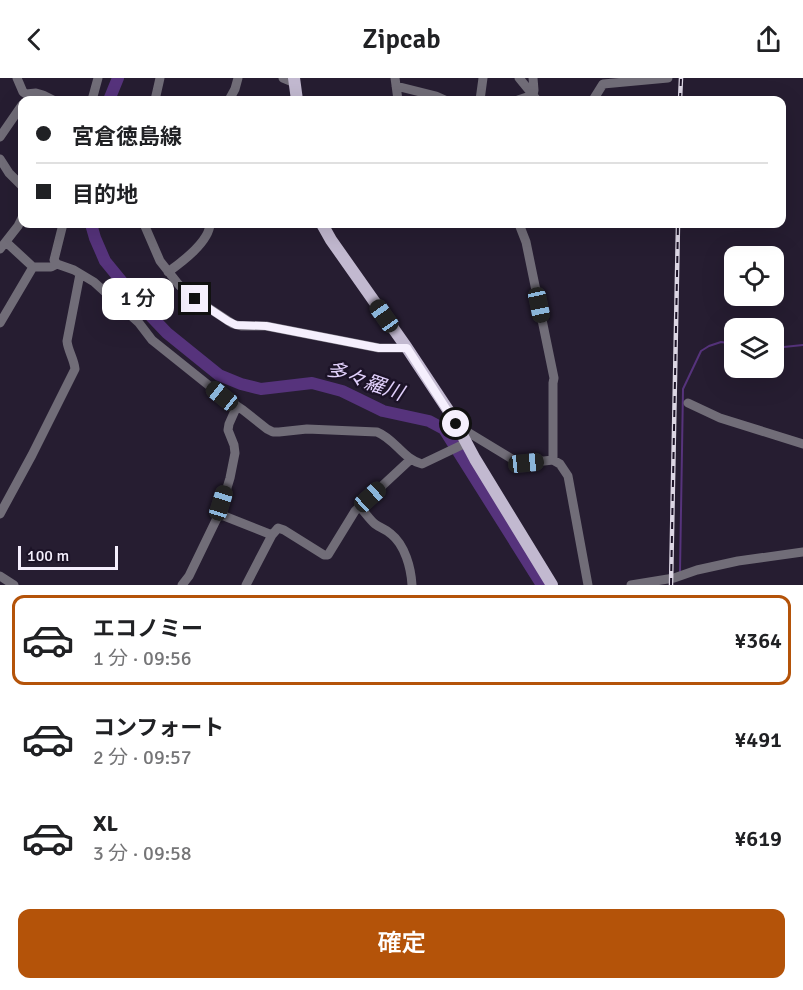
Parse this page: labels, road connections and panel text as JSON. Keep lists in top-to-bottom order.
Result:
{
  "water": ["多々羅川"],
  "scale_bar": "100 m",
  "page": {
    "header": "Zipcab",
    "banner": ["宮倉徳島線", "目的地"],
    "bubble": "1 分",
    "scale": "100 m",
    "list": [
      {
        "name": "エコノミー",
        "note": "1 分 · 09:56",
        "value": "¥364"
      },
      {
        "name": "コンフォート",
        "note": "2 分 · 09:57",
        "value": "¥491"
      },
      {
        "name": "XL",
        "note": "3 分 · 09:58",
        "value": "¥619"
      }
    ],
    "buttons": "確定"
  }
}
